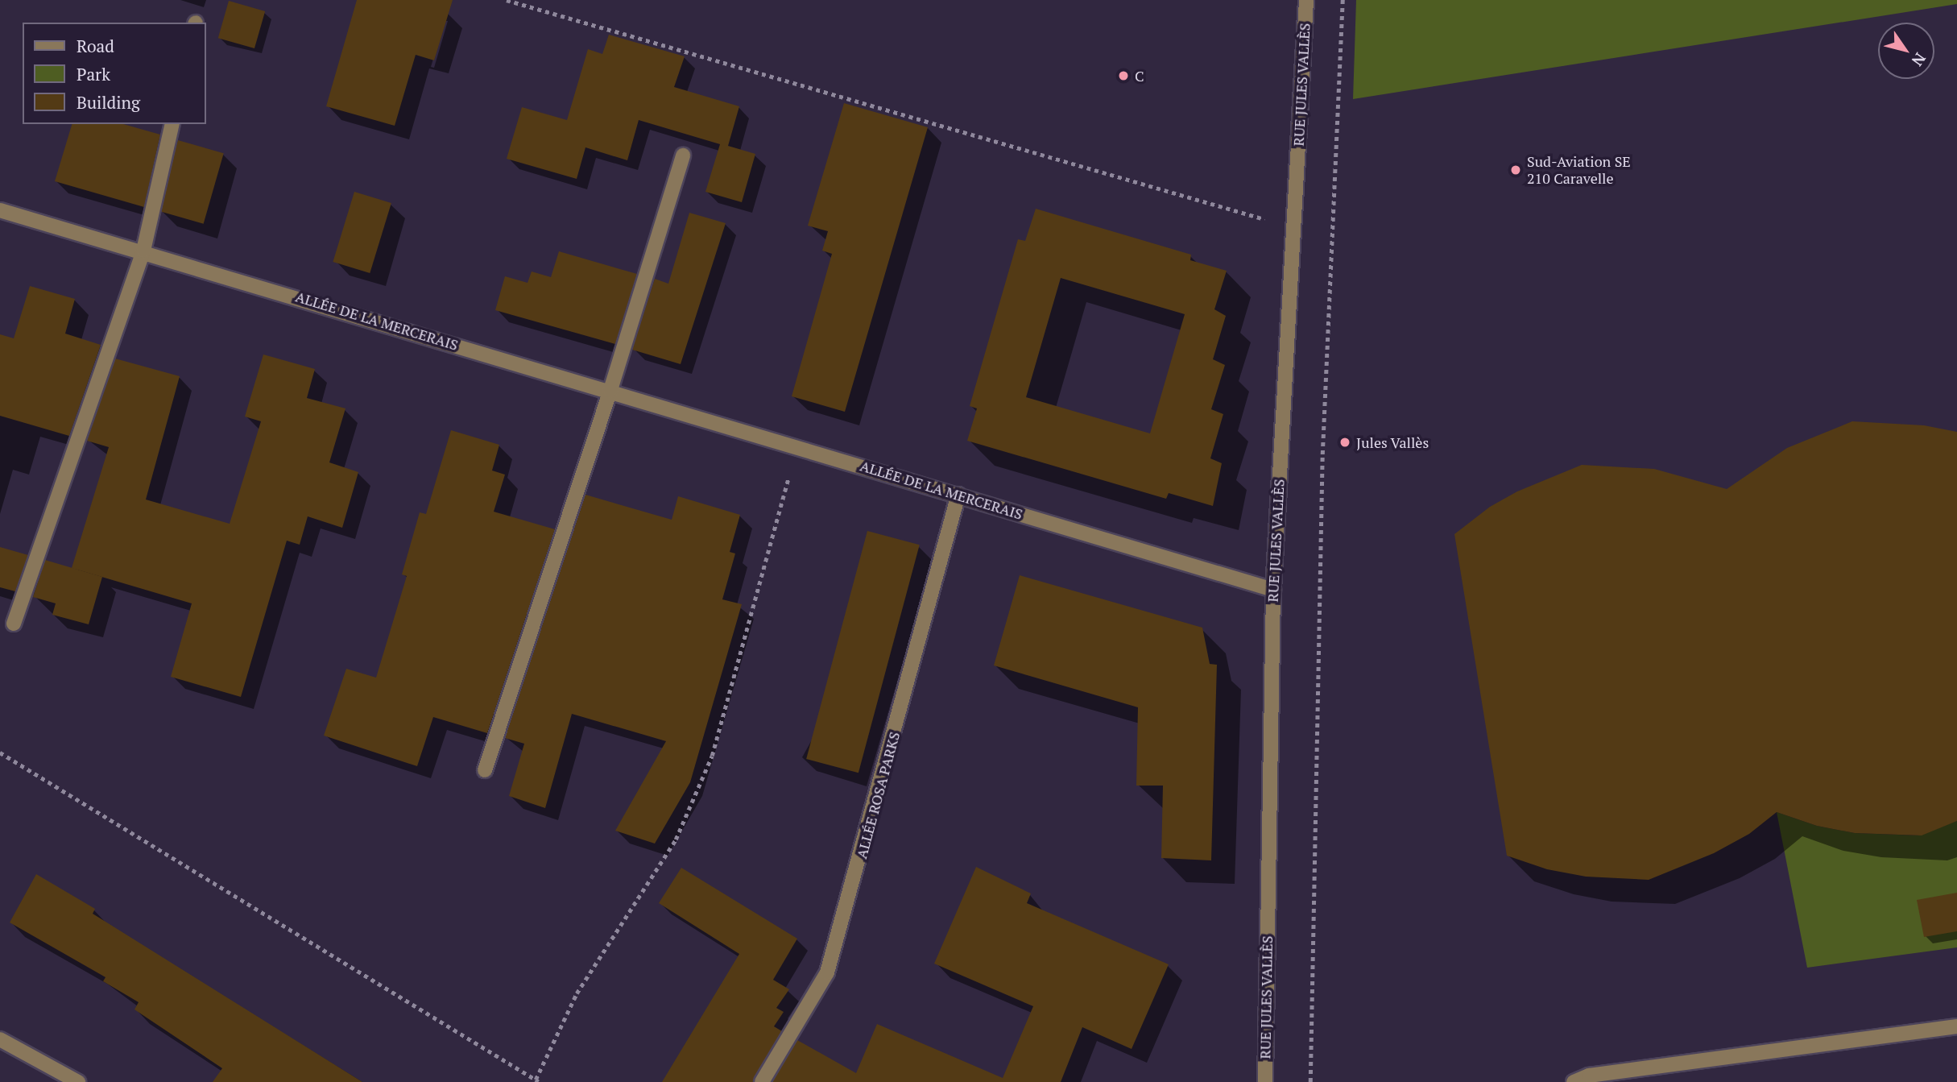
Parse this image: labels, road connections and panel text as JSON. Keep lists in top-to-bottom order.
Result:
{
  "streets": {
    "street": ["RUE JULES VALLÈS", "ALLÉE DE LA MERCERAIS", "ALLÉE ROSA PARKS"]
  },
  "crossings": [
    ["RUE JULES VALLÈS", "ALLÉE DE LA MERCERAIS"],
    ["ALLÉE DE LA MERCERAIS", "ALLÉE ROSA PARKS"]
  ],
  "places": ["C", "Sud-Aviation SE 210 Caravelle", "Jules Vallès"],
  "legend": ["Road", "Park", "Building"],
  "north": "bottom right"
}
